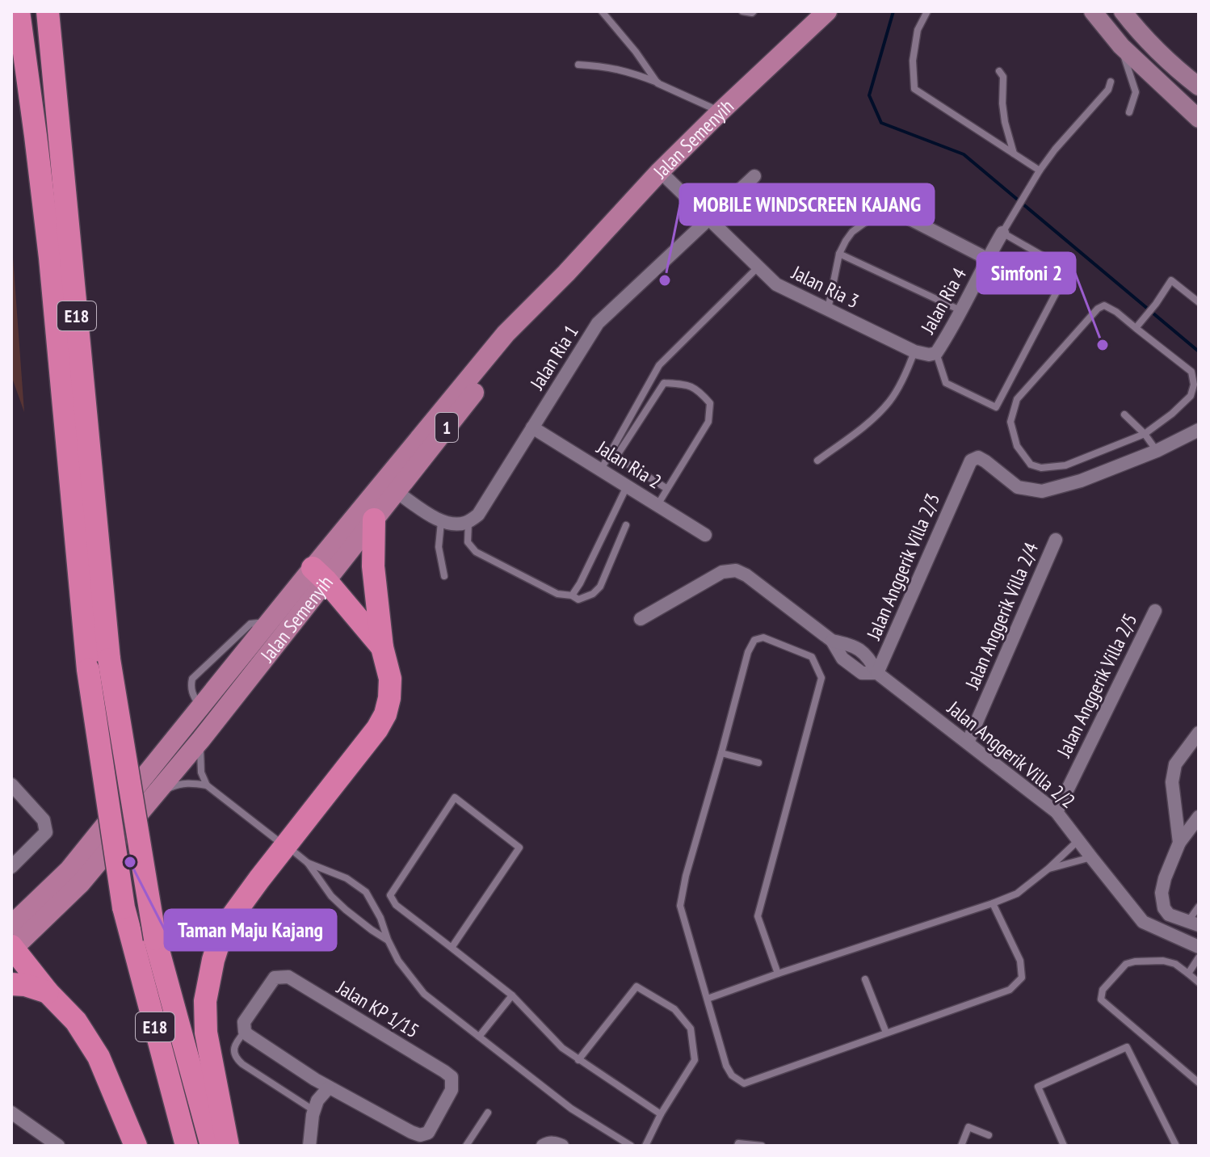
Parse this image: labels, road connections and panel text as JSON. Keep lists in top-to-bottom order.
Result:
{
  "streets": {
    "highway": ["E18"],
    "main road": ["Jalan Semenyih", "1"],
    "street": [
      "Jalan Ria 3",
      "Jalan Ria 4",
      "Jalan Ria 1",
      "Jalan Ria 2",
      "Jalan Anggerik Villa 2/3",
      "Jalan Anggerik Villa 2/4",
      "Jalan Anggerik Villa 2/5",
      "Jalan Anggerik Villa 2/2",
      "Jalan KP 1/15"
    ]
  },
  "crossings": [
    ["Jalan Semenyih", "Jalan Ria 3"],
    ["Jalan Ria 3", "Jalan Ria 4"],
    ["Jalan Ria 3", "Jalan Ria 1"],
    ["Jalan Ria 1", "Jalan Ria 2"],
    ["Jalan Anggerik Villa 2/3", "Jalan Anggerik Villa 2/2"],
    ["Jalan Anggerik Villa 2/4", "Jalan Anggerik Villa 2/2"],
    ["Jalan Anggerik Villa 2/5", "Jalan Anggerik Villa 2/2"]
  ],
  "places": ["MOBILE WINDSCREEN KAJANG", "Simfoni 2", "Taman Maju Kajang"]
}
